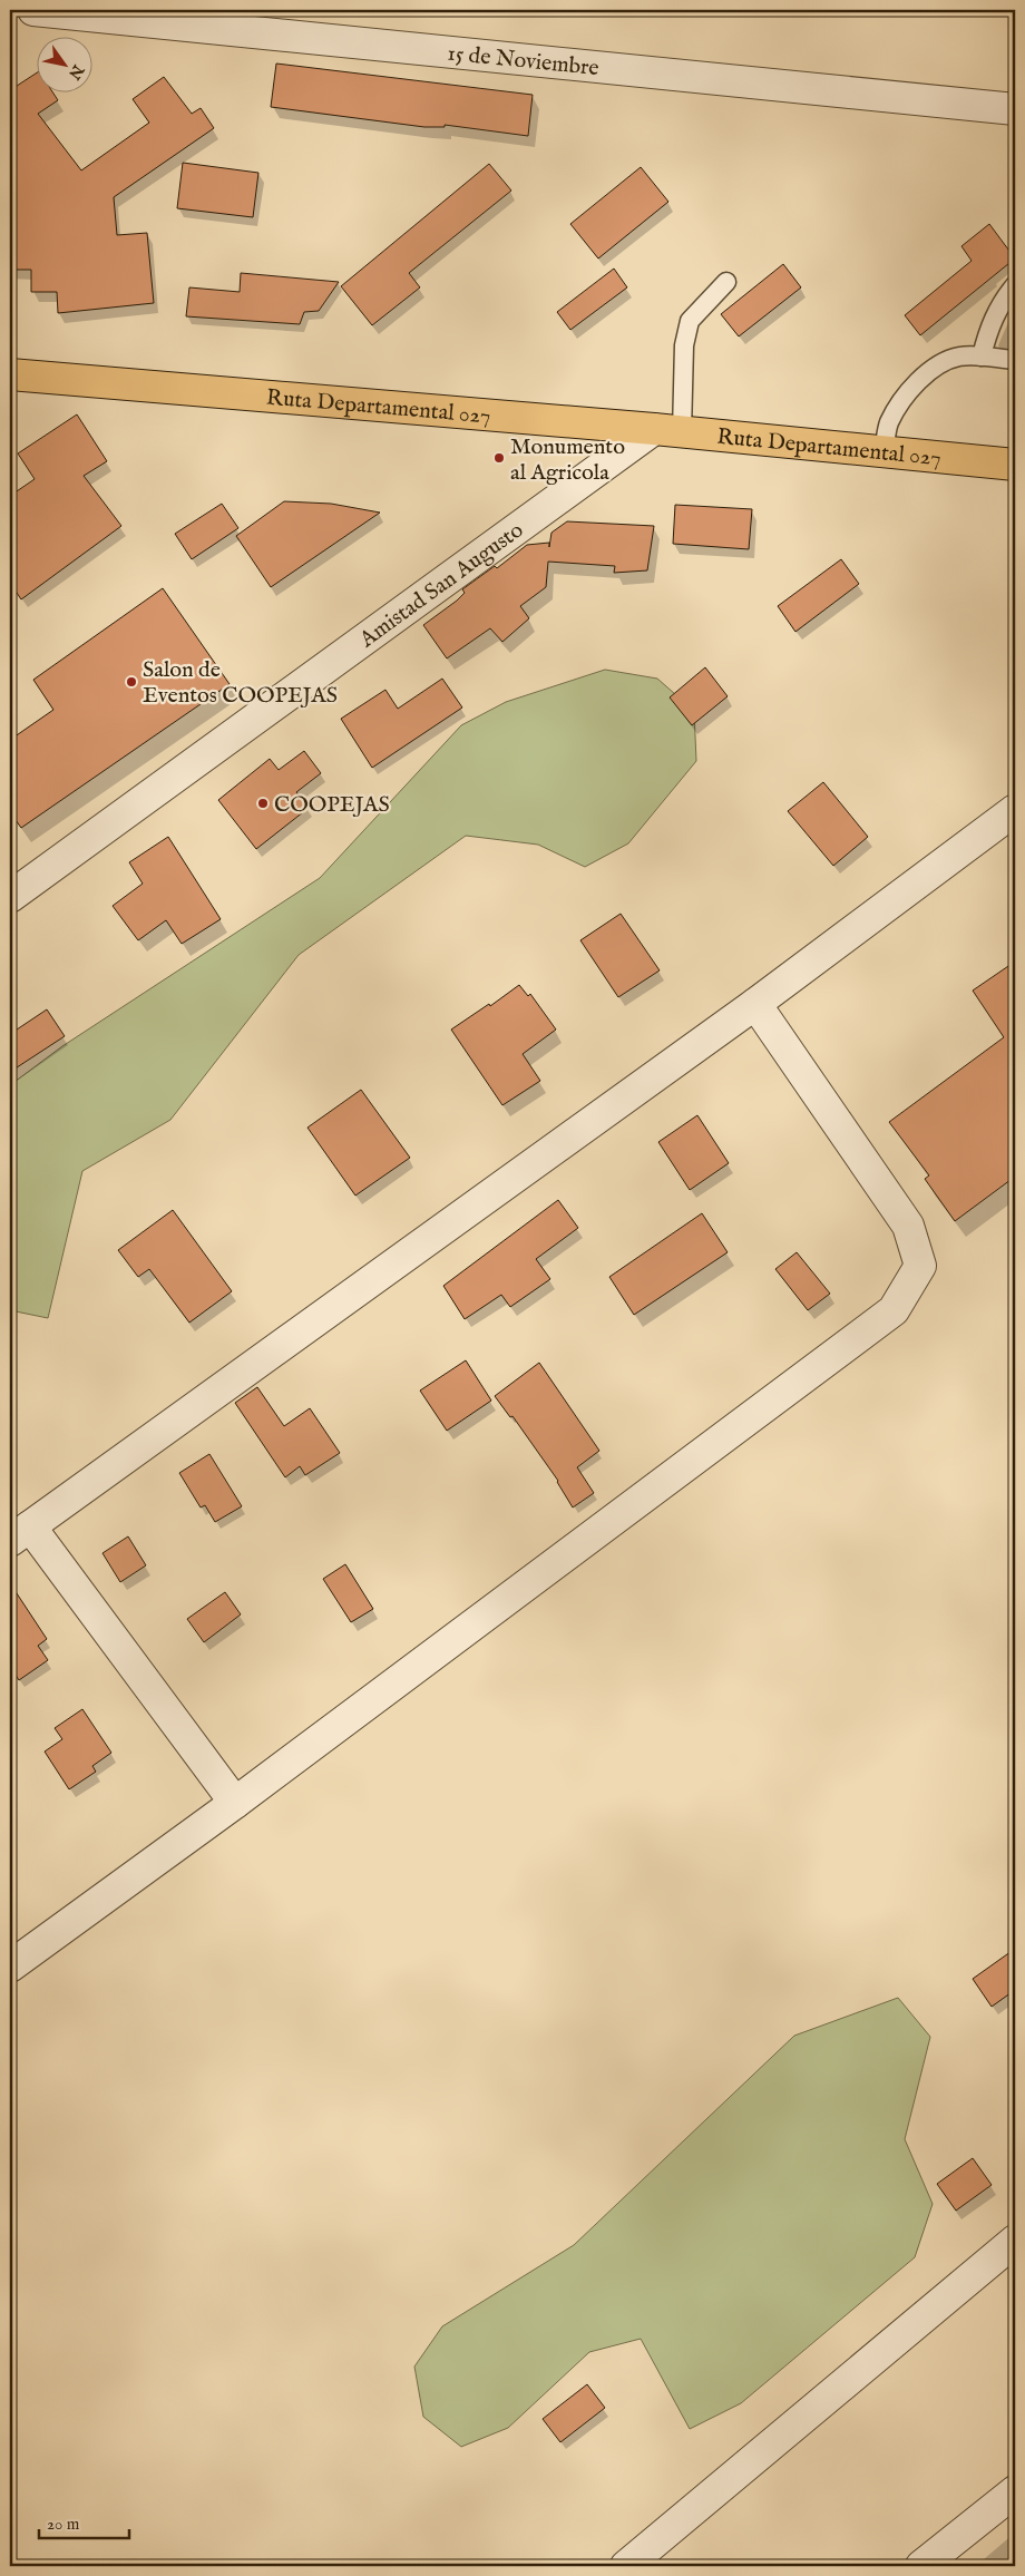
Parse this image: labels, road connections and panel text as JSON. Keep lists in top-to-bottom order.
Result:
{
  "streets": {
    "main road": ["Ruta Departamental 027"],
    "street": ["15 de Noviembre", "Amistad San Augusto"]
  },
  "crossings": [
    ["Ruta Departamental 027", "Amistad San Augusto"]
  ],
  "places": ["Monumento al Agricola", "Salon de Eventos COOPEJAS", "COOPEJAS"],
  "scale_bar": "20 m",
  "north": "bottom right"
}
